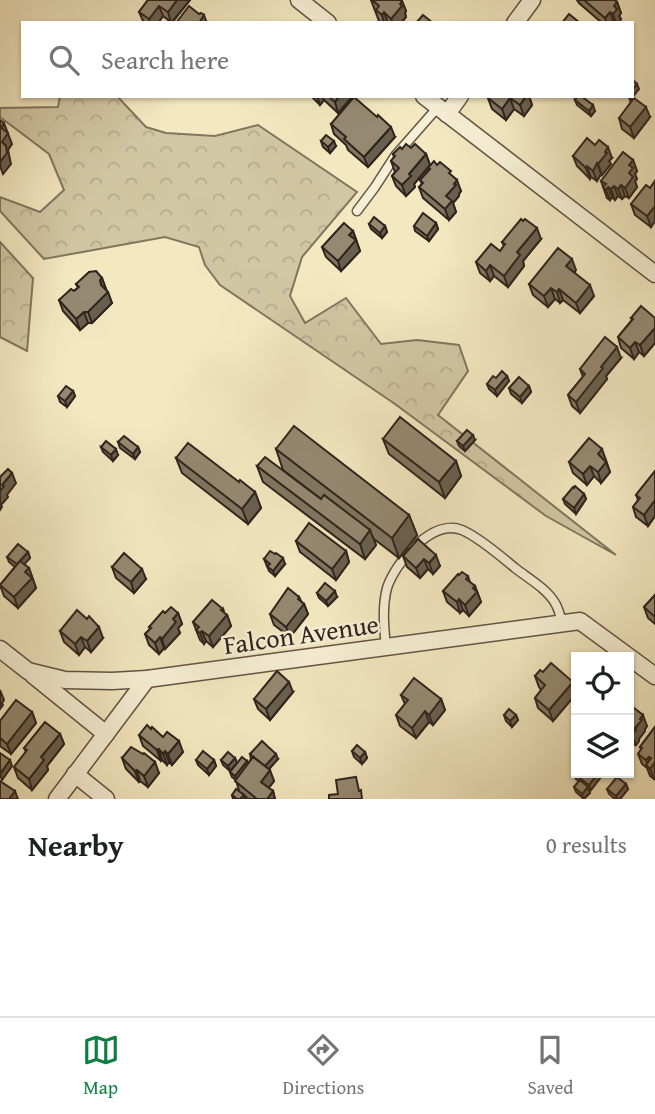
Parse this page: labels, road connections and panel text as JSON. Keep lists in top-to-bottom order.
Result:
{
  "streets": {
    "street": ["Falcon Avenue"]
  },
  "page": {
    "search": "Search here",
    "heading": ["Nearby", "0 results"],
    "nav": ["Map", "Directions", "Saved"]
  }
}
